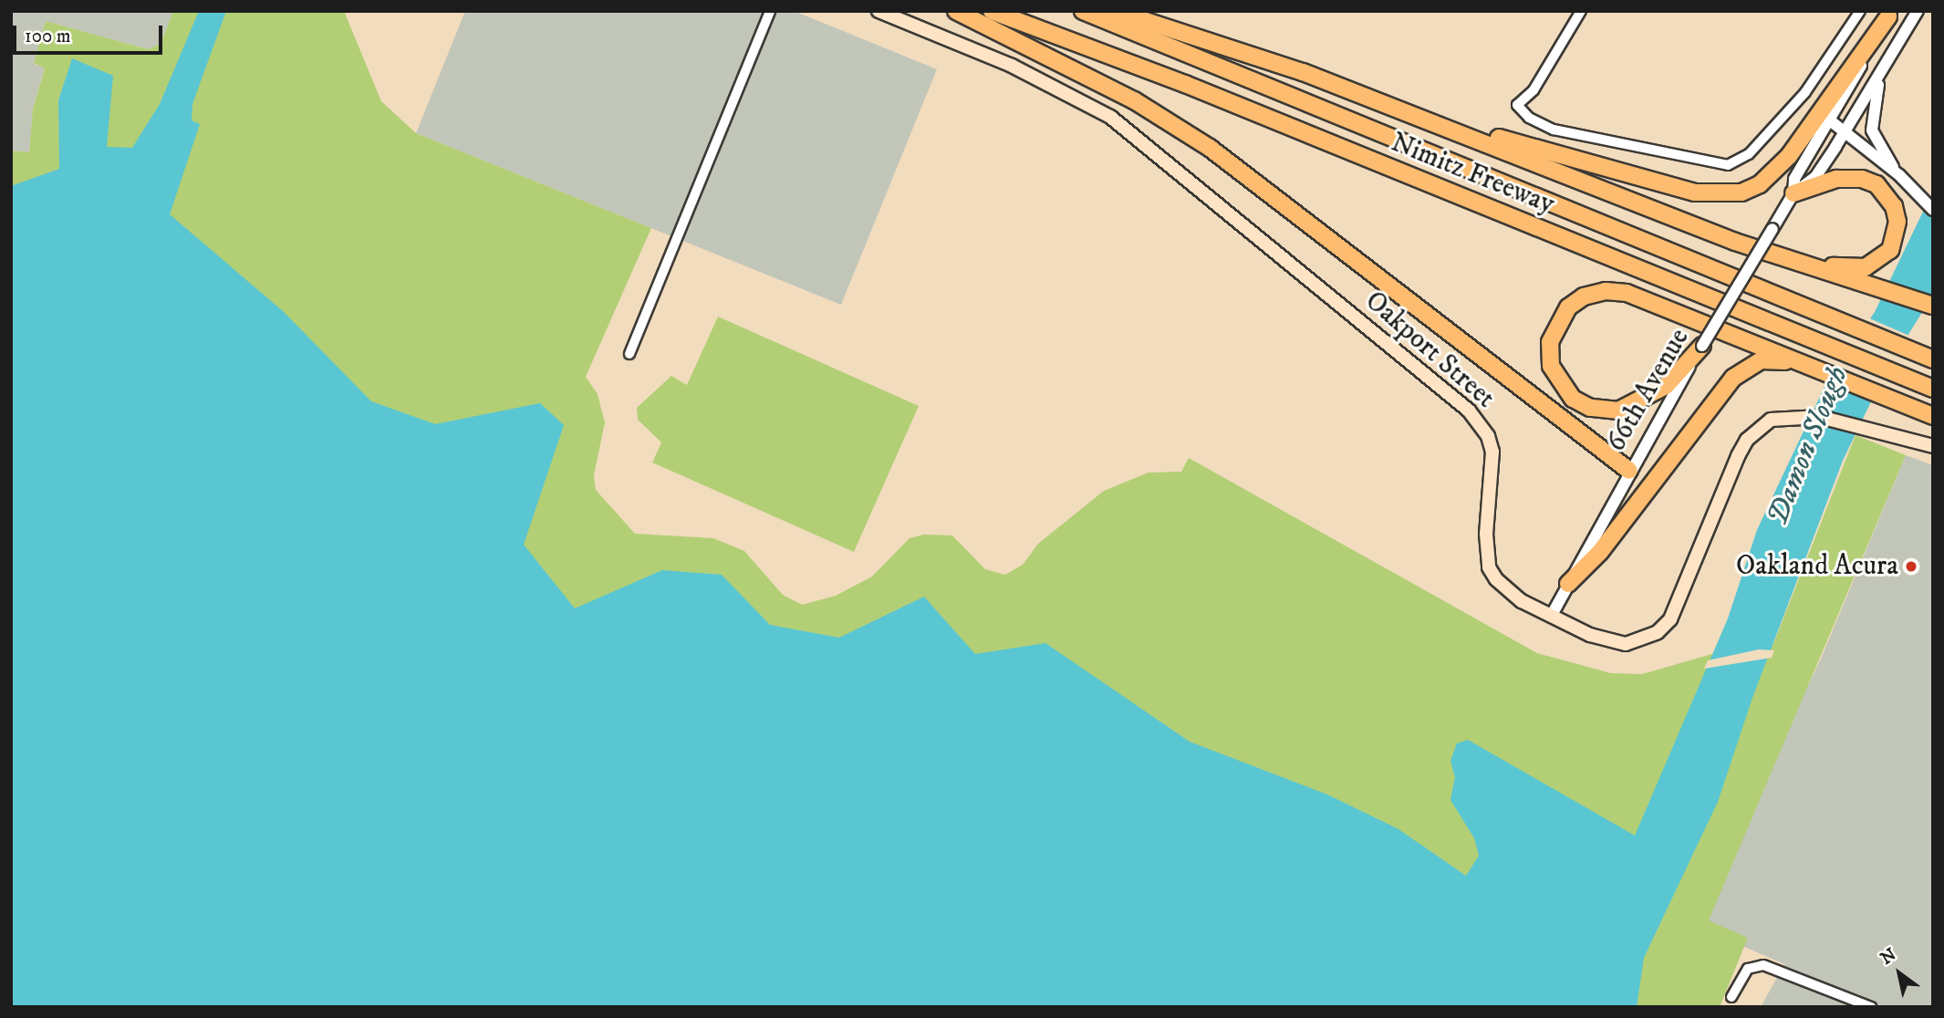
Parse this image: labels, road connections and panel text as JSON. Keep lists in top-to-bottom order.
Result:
{
  "streets": {
    "highway": ["Nimitz Freeway"],
    "main road": ["Oakport Street"],
    "street": ["66th Avenue"]
  },
  "crossings": [
    ["Oakport Street", "66th Avenue"]
  ],
  "water": ["Damon Slough"],
  "places": ["Oakland Acura"],
  "scale_bar": "100 m",
  "north": "top left"
}
